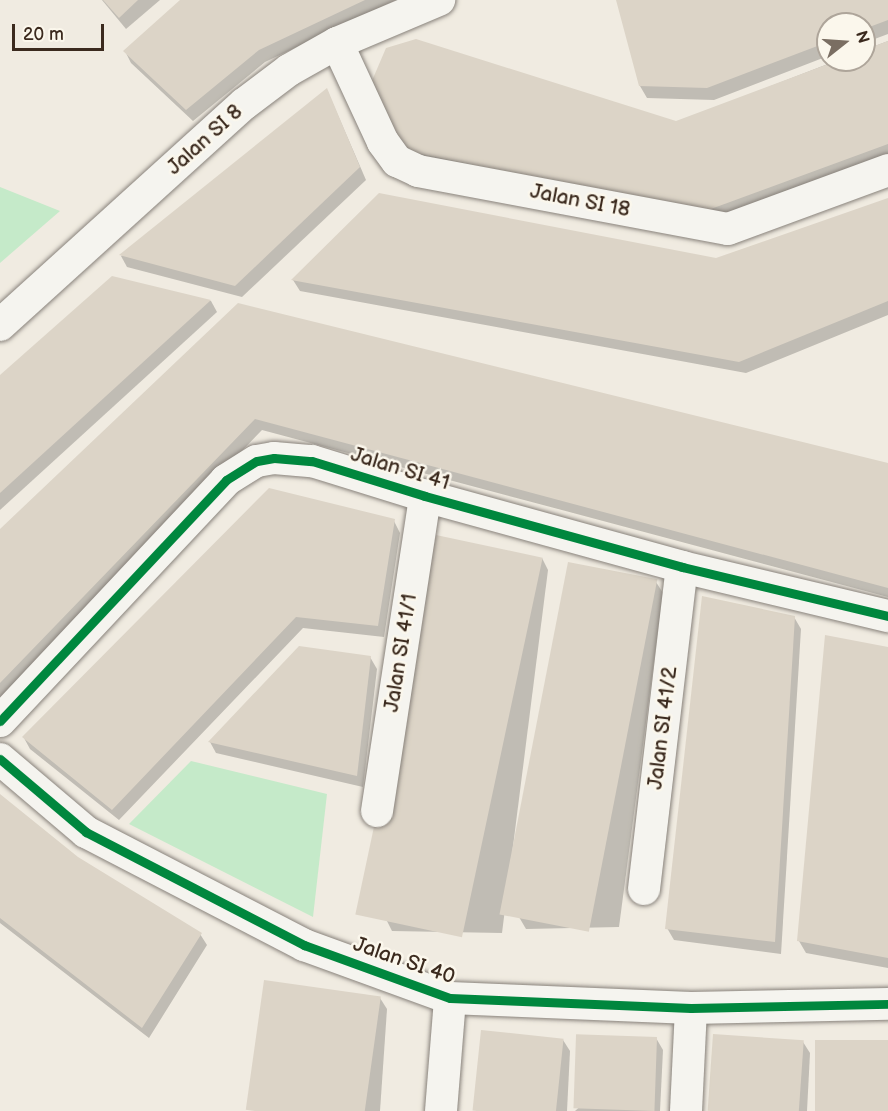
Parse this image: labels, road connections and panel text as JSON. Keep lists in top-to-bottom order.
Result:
{
  "streets": {
    "street": [
      "Jalan SI 8",
      "Jalan SI 18",
      "Jalan SI 41",
      "Jalan SI 41/1",
      "Jalan SI 41/2",
      "Jalan SI 40"
    ]
  },
  "crossings": [
    ["Jalan SI 8", "Jalan SI 18"],
    ["Jalan SI 41", "Jalan SI 41/1"],
    ["Jalan SI 41", "Jalan SI 41/2"]
  ],
  "scale_bar": "20 m",
  "north": "right"
}
